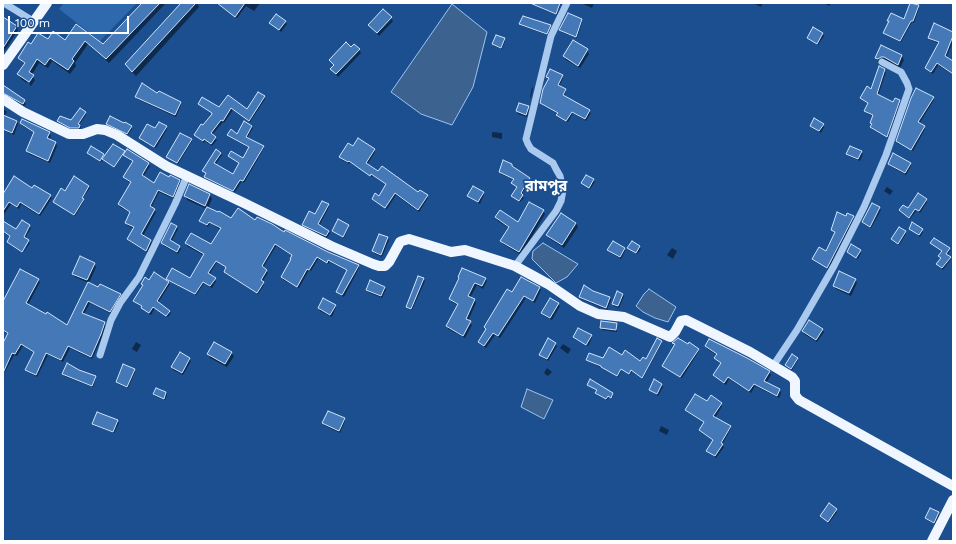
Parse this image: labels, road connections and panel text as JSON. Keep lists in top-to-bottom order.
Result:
{
  "districts": ["রামপুর"],
  "scale_bar": "100 m"
}
